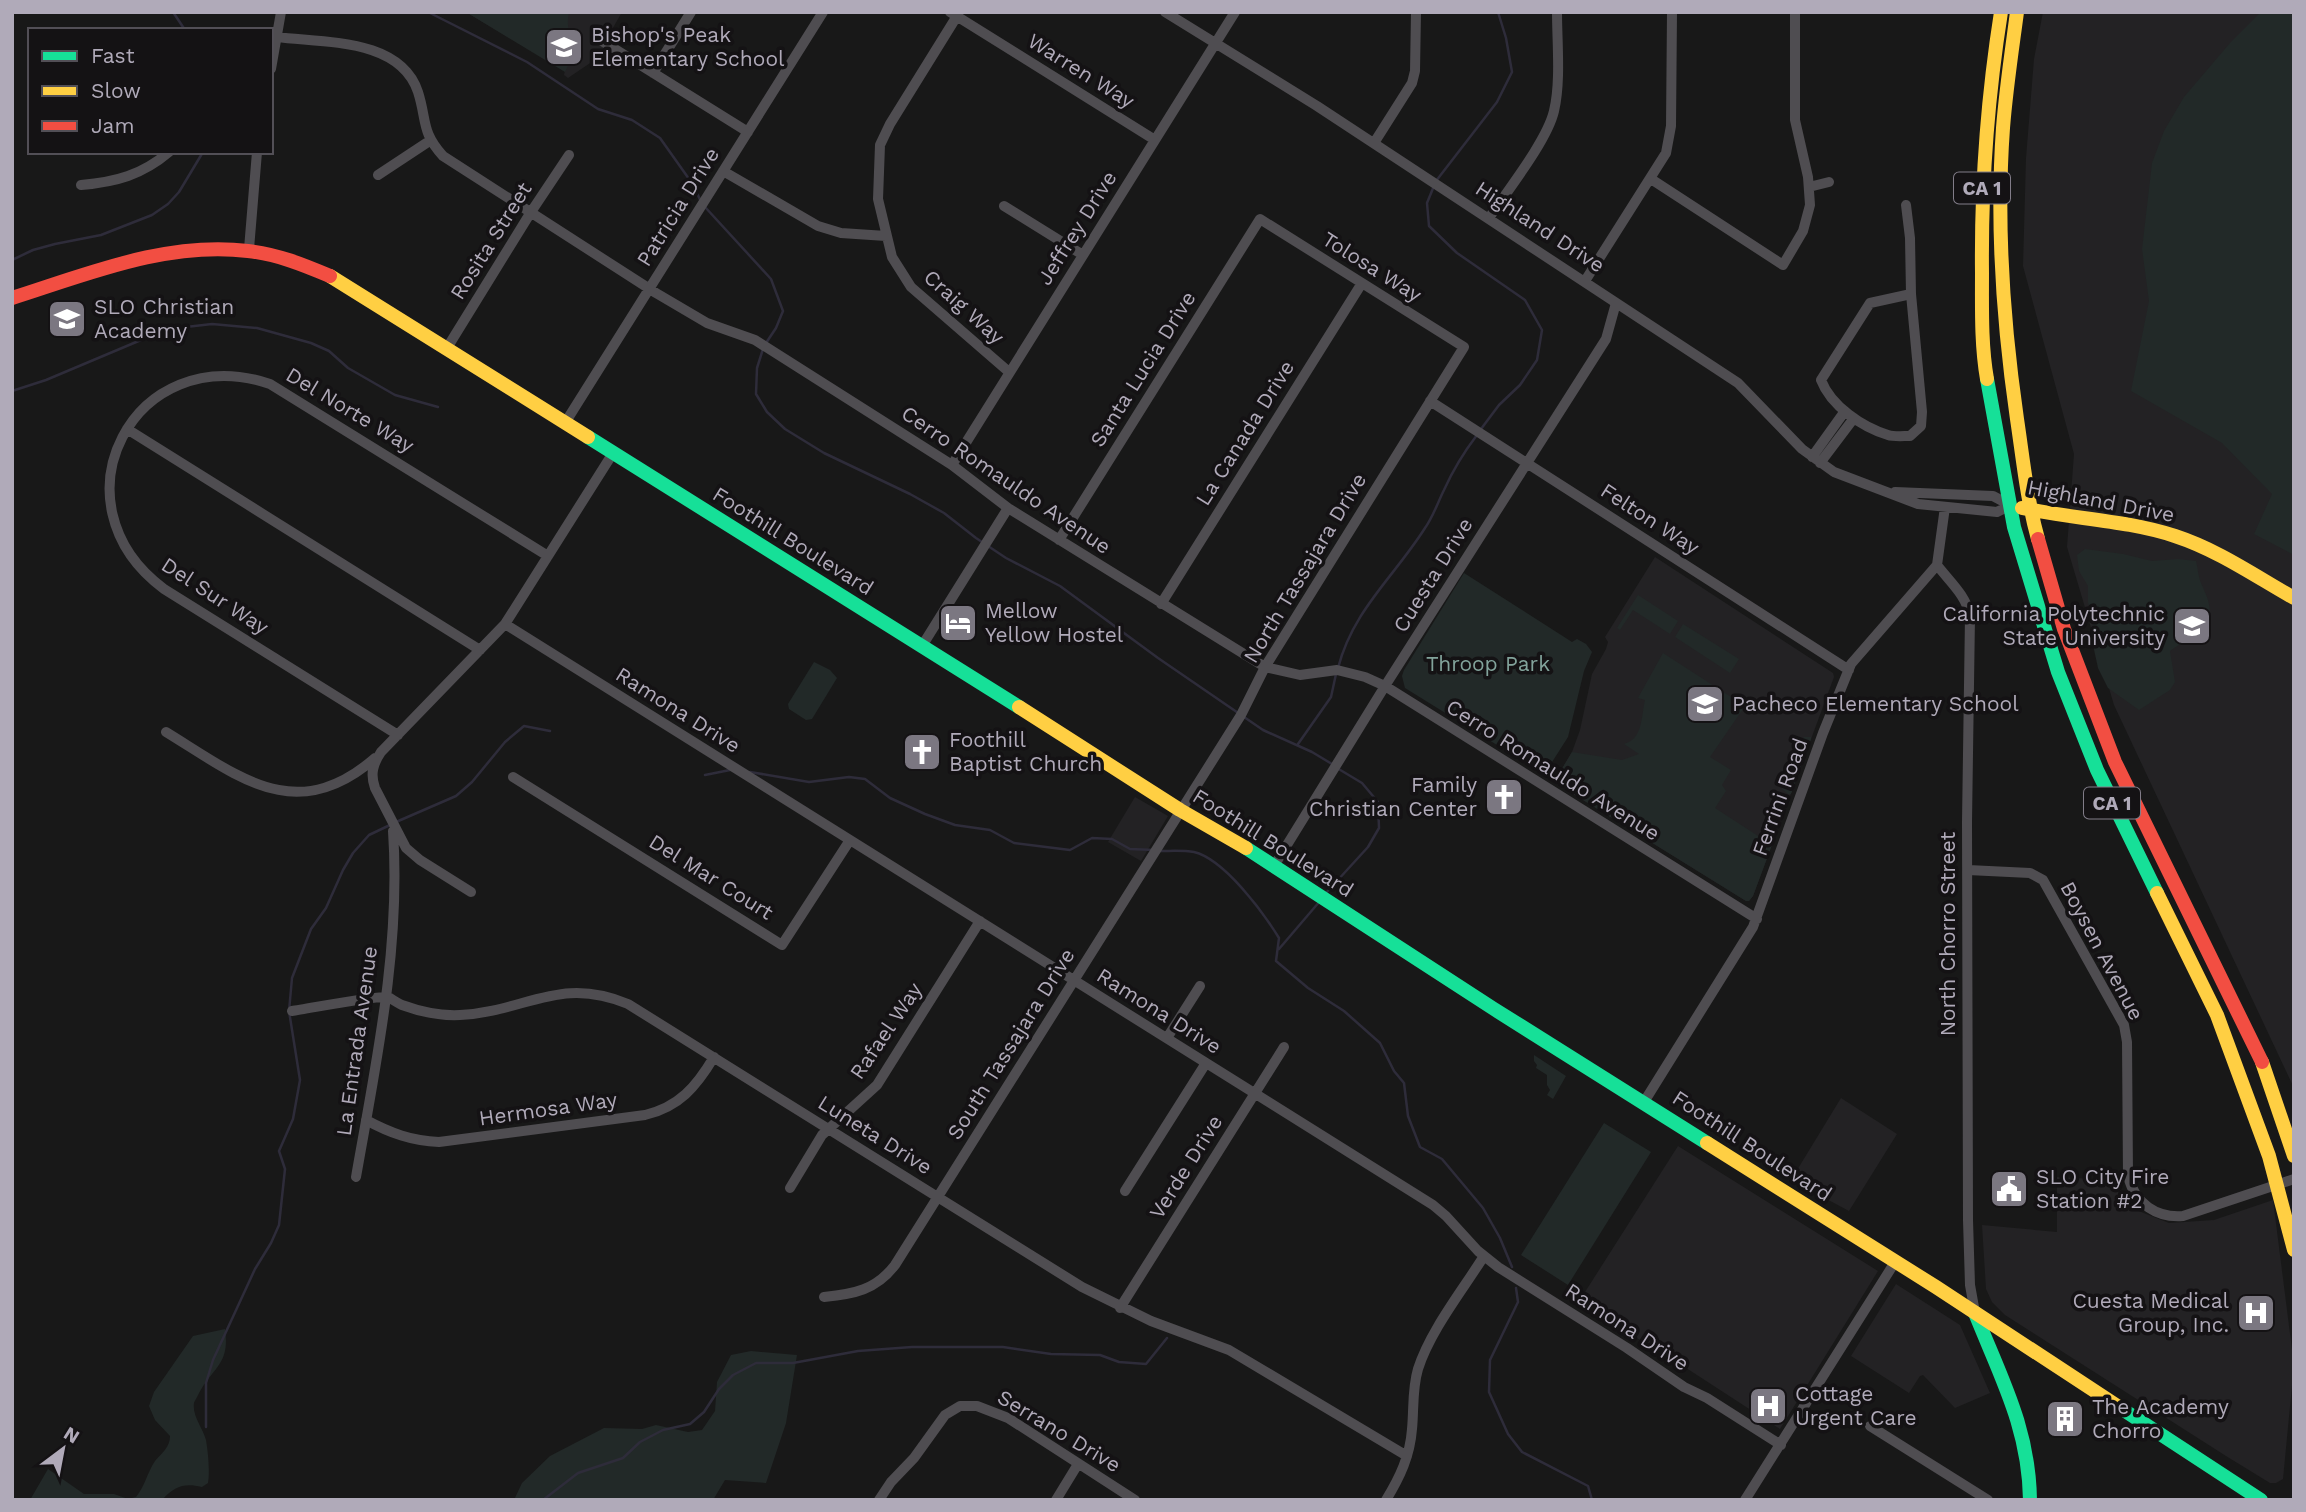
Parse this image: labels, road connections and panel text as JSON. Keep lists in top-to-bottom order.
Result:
{
  "streets": {
    "main road": ["CA 1", "Highland Drive", "Foothill Boulevard"],
    "street": [
      "Warren Way",
      "Patricia Drive",
      "Jeffrey Drive",
      "Rosita Street",
      "Tolosa Way",
      "Craig Way",
      "Santa Lucia Drive",
      "Del Norte Way",
      "La Canada Drive",
      "Cerro Romauldo Avenue",
      "Felton Way",
      "North Tassajara Drive",
      "Cuesta Drive",
      "Del Sur Way",
      "Ramona Drive",
      "Ferrini Road",
      "Del Mar Court",
      "North Chorro Street",
      "Boysen Avenue",
      "Rafael Way",
      "La Entrada Avenue",
      "South Tassajara Drive",
      "Hermosa Way",
      "Luneta Drive",
      "Verde Drive",
      "Serrano Drive"
    ]
  },
  "crossings": [
    ["Warren Way", "Jeffrey Drive"],
    ["Warren Way", "Craig Way"],
    ["CA 1", "Highland Drive"],
    ["CA 1", "Boysen Avenue"],
    ["Patricia Drive", "Cerro Romauldo Avenue"],
    ["Patricia Drive", "Foothill Boulevard"],
    ["Highland Drive", "Jeffrey Drive"],
    ["Highland Drive", "Cuesta Drive"],
    ["Jeffrey Drive", "Craig Way"],
    ["Jeffrey Drive", "Cerro Romauldo Avenue"],
    ["Rosita Street", "Cerro Romauldo Avenue"],
    ["Rosita Street", "Foothill Boulevard"],
    ["Tolosa Way", "Santa Lucia Drive"],
    ["Tolosa Way", "La Canada Drive"],
    ["Tolosa Way", "North Tassajara Drive"],
    ["Santa Lucia Drive", "Cerro Romauldo Avenue"],
    ["Del Norte Way", "Del Sur Way"],
    ["La Canada Drive", "Cerro Romauldo Avenue"],
    ["Cerro Romauldo Avenue", "North Tassajara Drive"],
    ["Cerro Romauldo Avenue", "Cuesta Drive"],
    ["Cerro Romauldo Avenue", "Ferrini Road"],
    ["Felton Way", "North Tassajara Drive"],
    ["Felton Way", "Cuesta Drive"],
    ["Felton Way", "Ferrini Road"],
    ["Foothill Boulevard", "North Tassajara Drive"],
    ["Foothill Boulevard", "Cuesta Drive"],
    ["Foothill Boulevard", "Ferrini Road"],
    ["Foothill Boulevard", "North Chorro Street"],
    ["Foothill Boulevard", "South Tassajara Drive"],
    ["North Tassajara Drive", "South Tassajara Drive"],
    ["Ramona Drive", "Del Mar Court"],
    ["Ramona Drive", "Rafael Way"],
    ["Ramona Drive", "South Tassajara Drive"],
    ["Ramona Drive", "Verde Drive"],
    ["Ferrini Road", "North Chorro Street"],
    ["North Chorro Street", "Boysen Avenue"],
    ["Rafael Way", "Luneta Drive"],
    ["La Entrada Avenue", "Hermosa Way"],
    ["La Entrada Avenue", "Luneta Drive"],
    ["South Tassajara Drive", "Luneta Drive"],
    ["Hermosa Way", "Luneta Drive"],
    ["Luneta Drive", "Verde Drive"]
  ],
  "parks": ["Throop Park"],
  "places": {
    "school or university": [
      "Bishop's Peak Elementary School",
      "SLO Christian Academy",
      "California Polytechnic State University",
      "Pacheco Elementary School"
    ],
    "hotel": ["Mellow Yellow Hostel"],
    "church": ["Foothill Baptist Church", "Family Christian Center"],
    "public building": ["SLO City Fire Station #2"],
    "hospital": ["Cuesta Medical Group, Inc.", "Cottage Urgent Care"],
    "building": ["The Academy Chorro"]
  },
  "legend": ["Fast", "Slow", "Jam"],
  "north": "top right"
}
